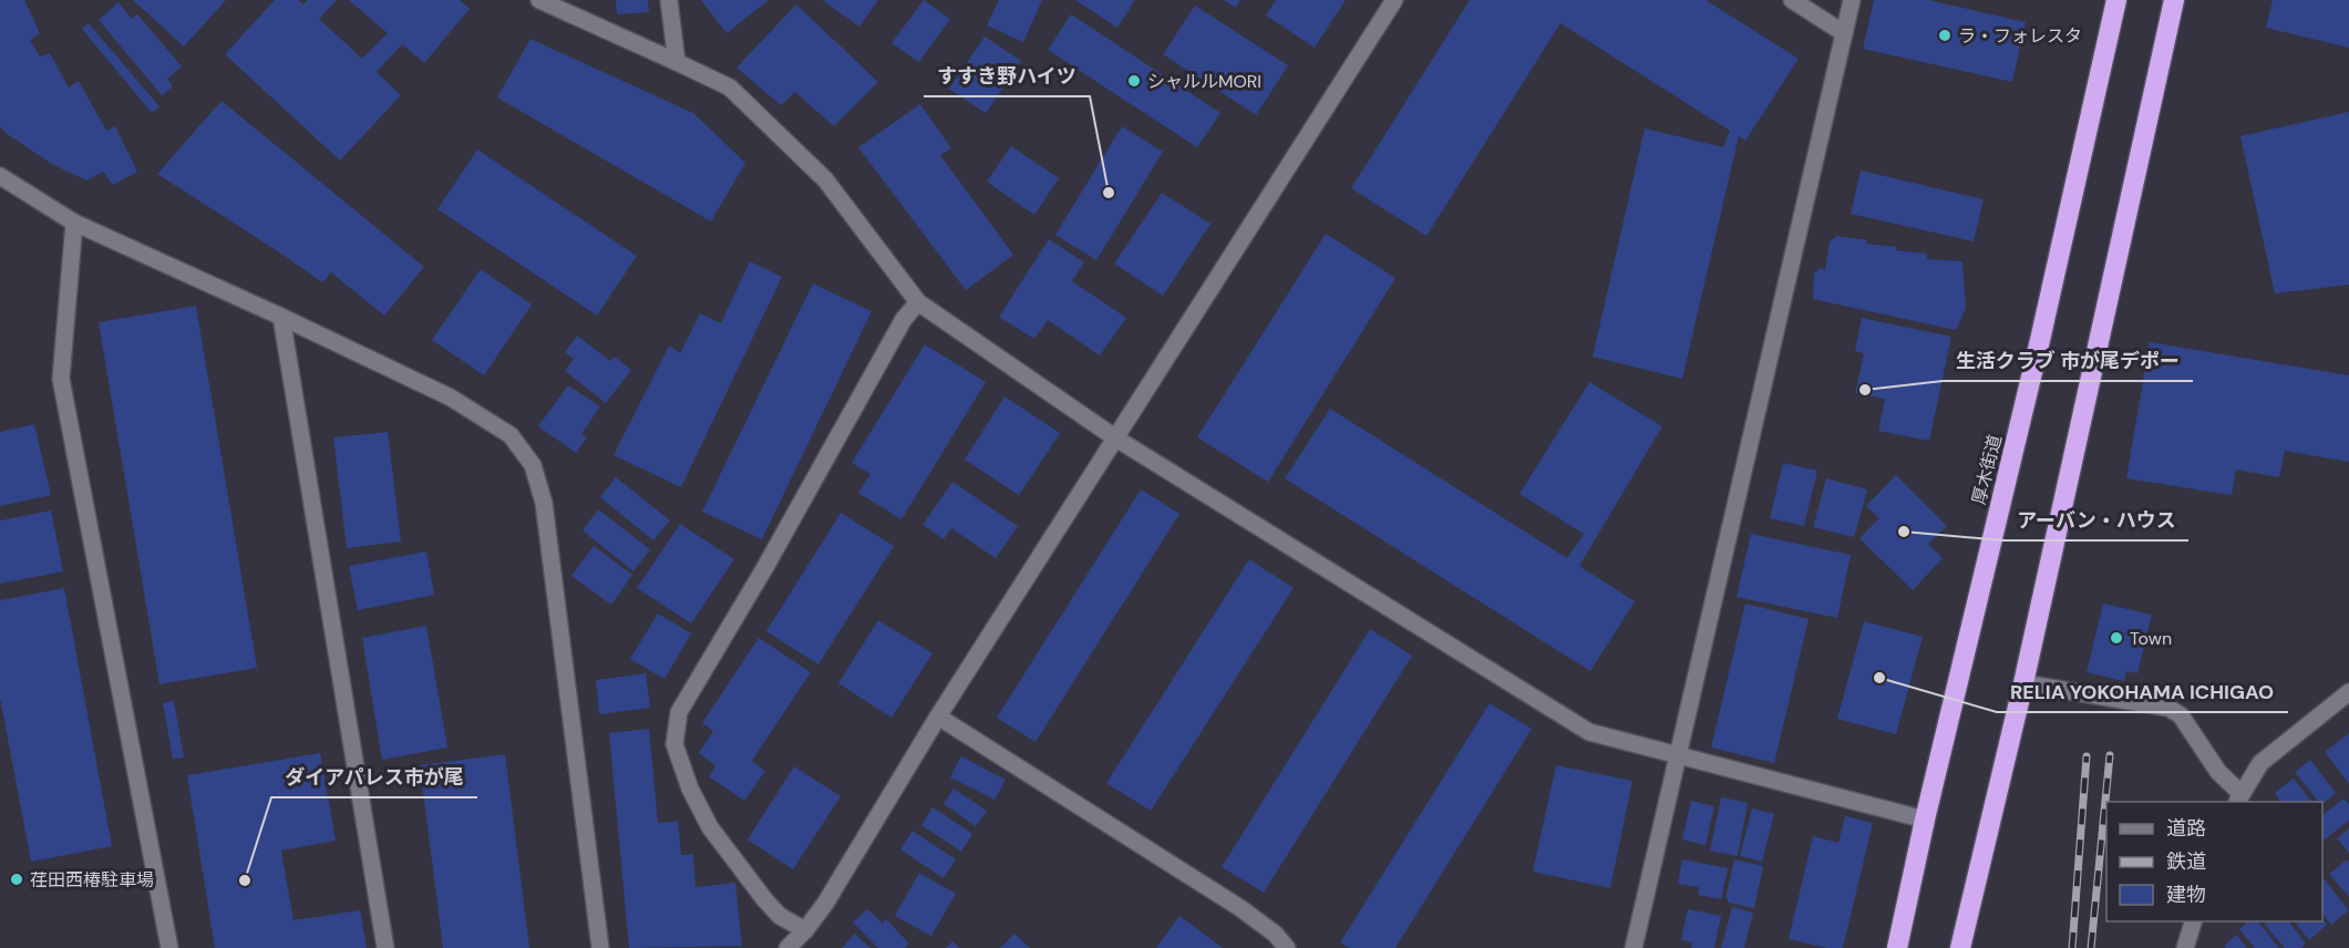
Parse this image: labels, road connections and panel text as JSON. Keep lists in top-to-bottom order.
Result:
{
  "streets": {
    "highway": ["厚木街道"]
  },
  "places": [
    "ラ・フォレスタ",
    "シャルルMORI",
    "すすき野ハイツ",
    "生活クラブ 市が尾デポー",
    "アーバン・ハウス",
    "Town",
    "RELIA YOKOHAMA ICHIGAO",
    "荏田西椿駐車場",
    "ダイアパレス市が尾"
  ],
  "legend": ["道路", "鉄道", "建物"]
}
